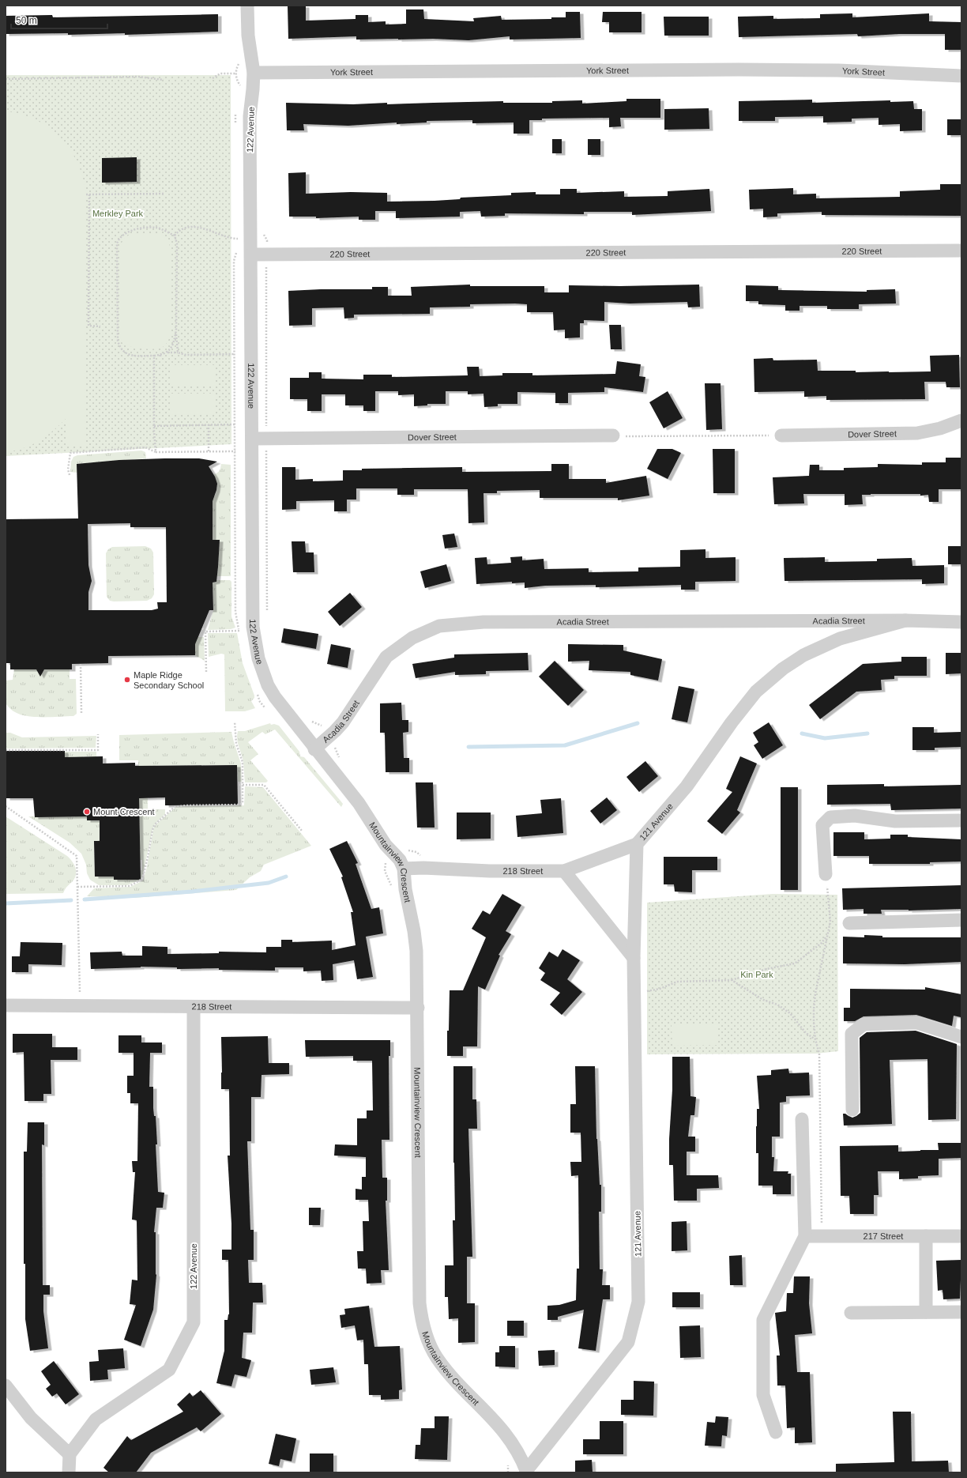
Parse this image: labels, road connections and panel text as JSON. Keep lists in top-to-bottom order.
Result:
{
  "streets": {
    "street": [
      "York Street",
      "122 Avenue",
      "220 Street",
      "Dover Street",
      "Acadia Street",
      "121 Avenue",
      "Mountainview Crescent",
      "218 Street",
      "217 Street"
    ]
  },
  "crossings": [
    ["York Street", "122 Avenue"],
    ["122 Avenue", "220 Street"],
    ["122 Avenue", "Dover Street"],
    ["122 Avenue", "Acadia Street"],
    ["122 Avenue", "Mountainview Crescent"],
    ["122 Avenue", "218 Street"],
    ["Acadia Street", "121 Avenue"],
    ["Acadia Street", "Mountainview Crescent"],
    ["121 Avenue", "Mountainview Crescent"],
    ["121 Avenue", "218 Street"],
    ["Mountainview Crescent", "218 Street"]
  ],
  "parks": ["Merkley Park", "Kin Park"],
  "places": ["Maple Ridge Secondary School", "Mount Crescent"],
  "scale_bar": "50 m"
}
